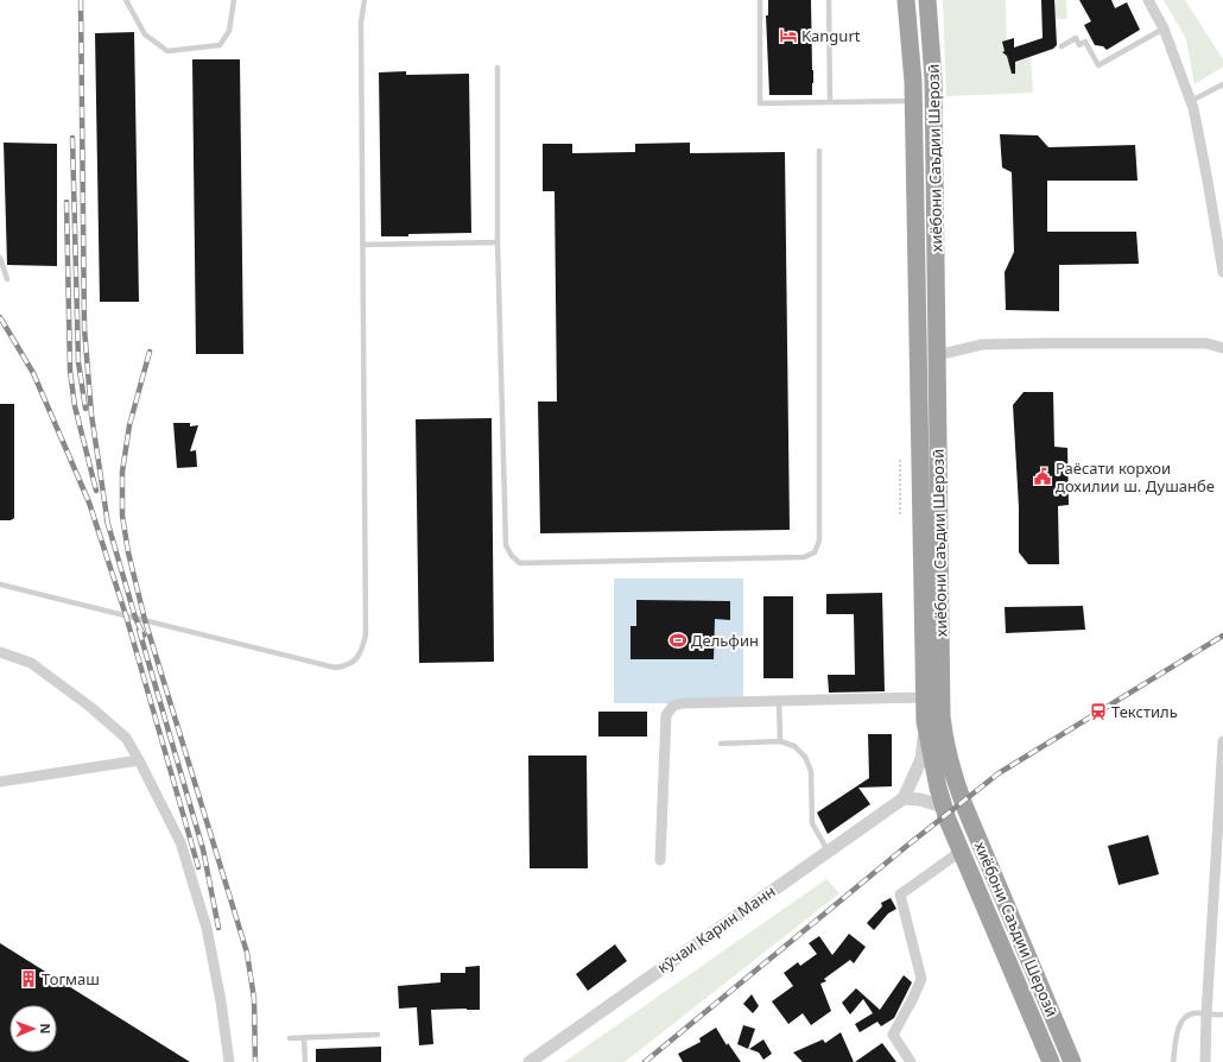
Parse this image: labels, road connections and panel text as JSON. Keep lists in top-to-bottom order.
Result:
{
  "streets": {
    "highway": ["хиёбони Саъдии Шерозӣ"],
    "street": ["кӯчаи Карин Манн"]
  },
  "places": {
    "hotel": ["Kangurt"],
    "public building": ["Раёсати корхои дохилии ш. Душанбе"],
    "sports": ["Дельфин"],
    "station": ["Текстиль"],
    "building": ["Тогмаш"]
  },
  "north": "right"
}
